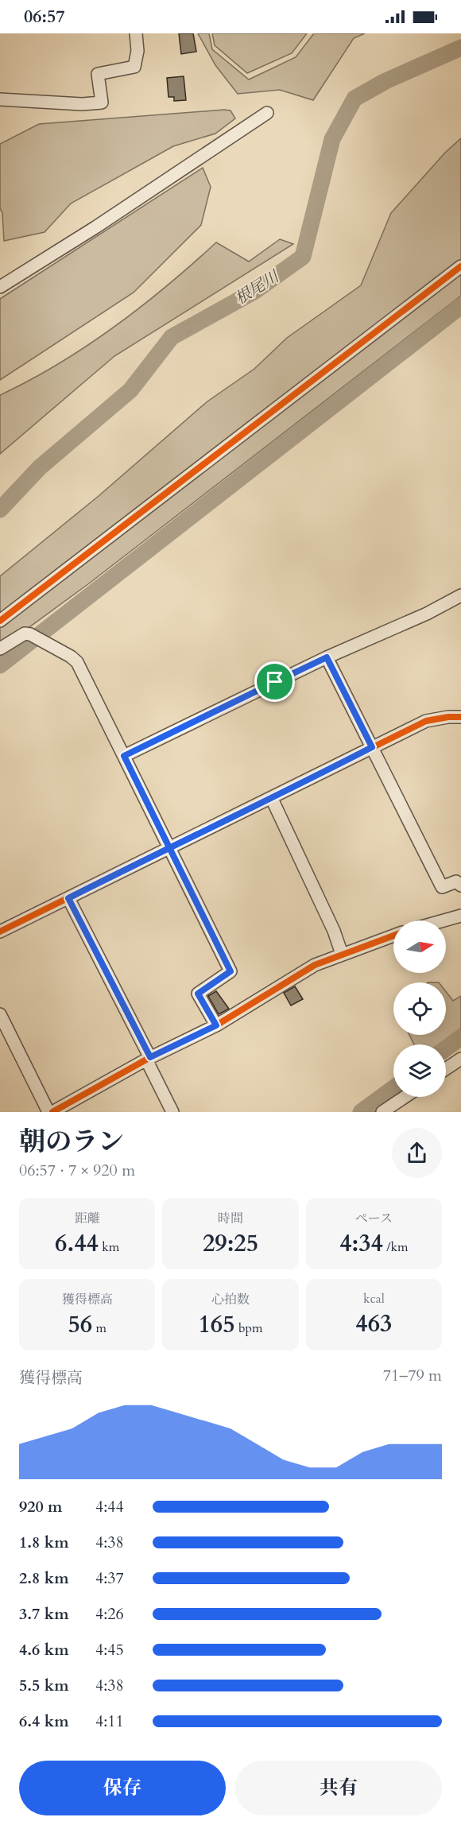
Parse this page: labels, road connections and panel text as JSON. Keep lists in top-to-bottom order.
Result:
{
  "water": ["根尾川"],
  "north": "right",
  "page": {
    "status": "06:57",
    "heading": ["朝のラン", "06:57 · 7 × 920 m"],
    "stats": [
      ["距離", "6.44 km"],
      ["時間", "29:25"],
      ["ペース", "4:34 /km"],
      ["獲得標高", "56 m"],
      ["心拍数", "165 bpm"],
      ["kcal", "463"]
    ],
    "chart": ["獲得標高", "71–79 m"],
    "list": [
      {
        "name": "920 m",
        "note": "4:44"
      },
      {
        "name": "1.8 km",
        "note": "4:38"
      },
      {
        "name": "2.8 km",
        "note": "4:37"
      },
      {
        "name": "3.7 km",
        "note": "4:26"
      },
      {
        "name": "4.6 km",
        "note": "4:45"
      },
      {
        "name": "5.5 km",
        "note": "4:38"
      },
      {
        "name": "6.4 km",
        "note": "4:11"
      }
    ],
    "buttons": ["保存", "共有"]
  }
}
